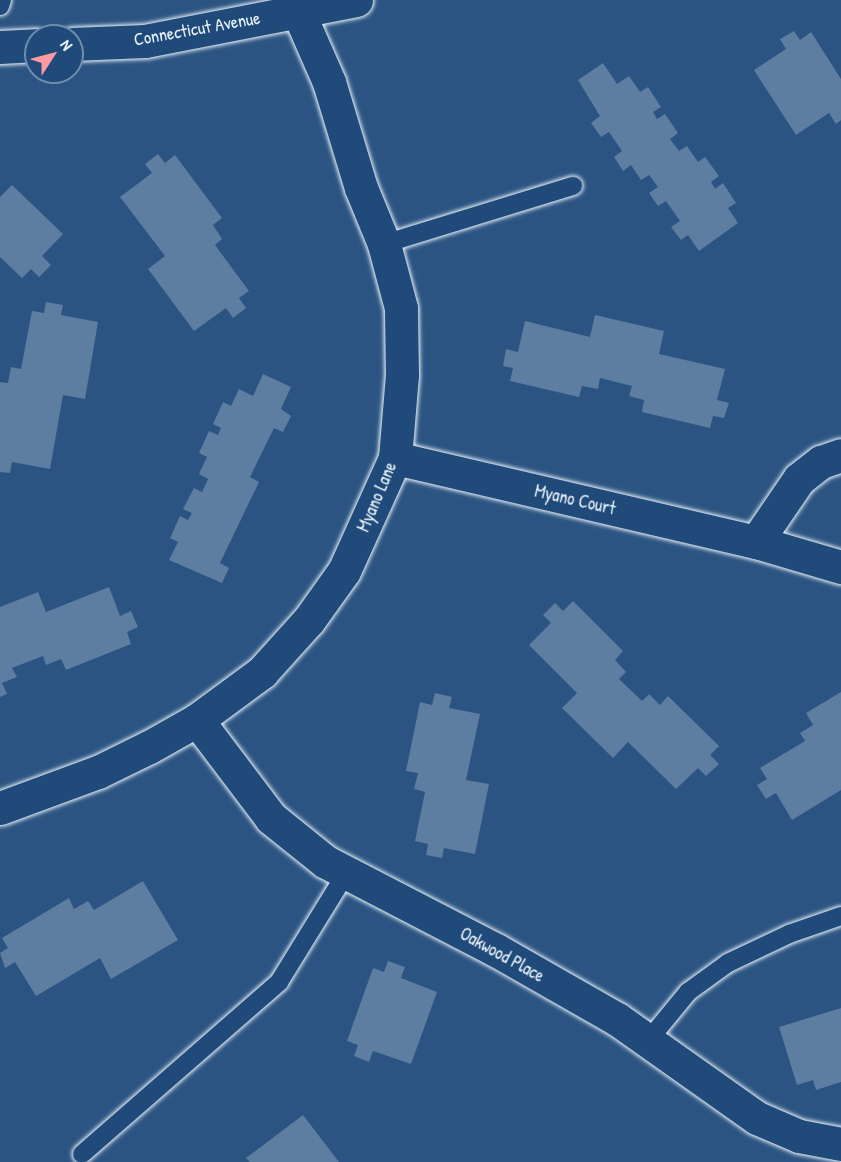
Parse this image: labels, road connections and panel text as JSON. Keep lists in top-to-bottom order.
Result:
{
  "streets": {
    "street": [
      "Connecticut Avenue",
      "Myano Lane",
      "Myano Court",
      "Oakwood Place"
    ]
  },
  "crossings": [
    ["Connecticut Avenue", "Myano Lane"],
    ["Myano Lane", "Myano Court"],
    ["Myano Lane", "Oakwood Place"]
  ],
  "north": "top right"
}
